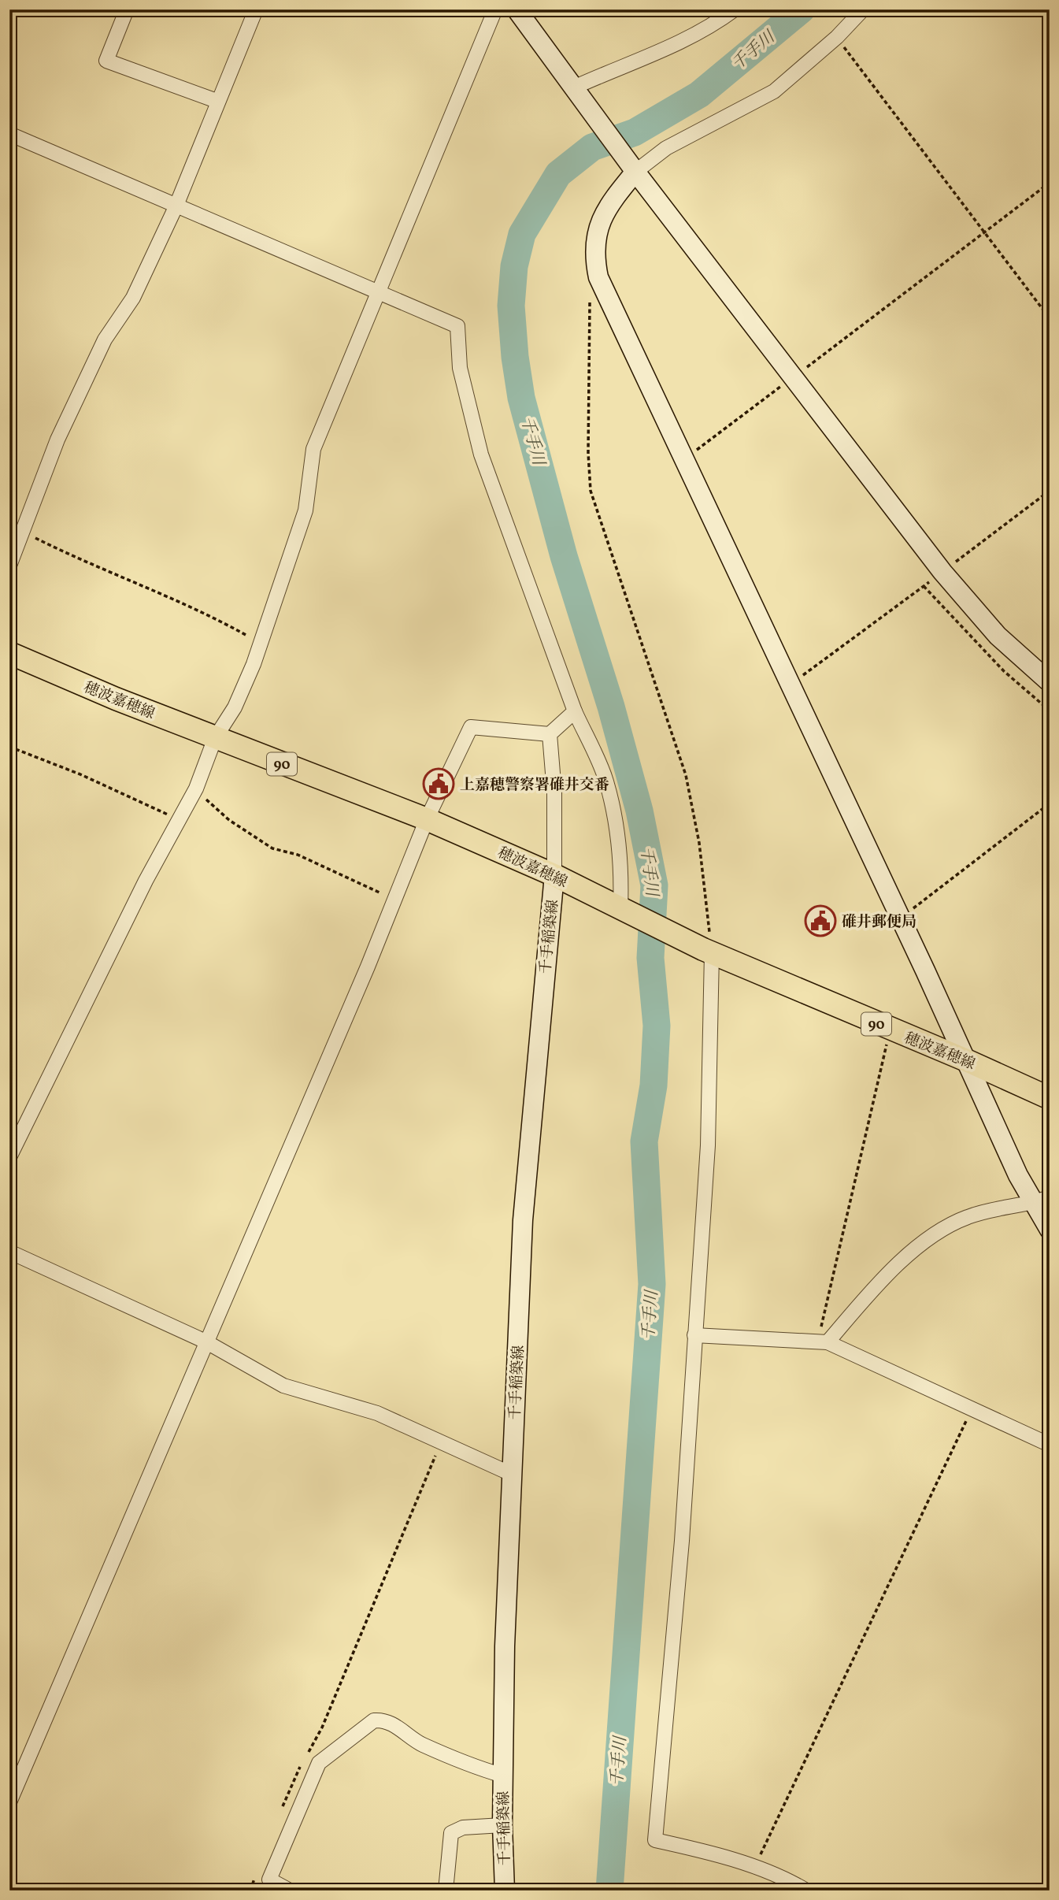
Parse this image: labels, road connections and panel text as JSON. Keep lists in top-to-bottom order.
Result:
{
  "streets": {
    "main road": ["穂波嘉穂線", "90"],
    "street": ["千手稲築線"]
  },
  "crossings": [
    ["穂波嘉穂線", "千手稲築線"]
  ],
  "water": ["千手川"],
  "places": {
    "public building": ["上嘉穂警察署碓井交番", "碓井郵便局"]
  }
}
